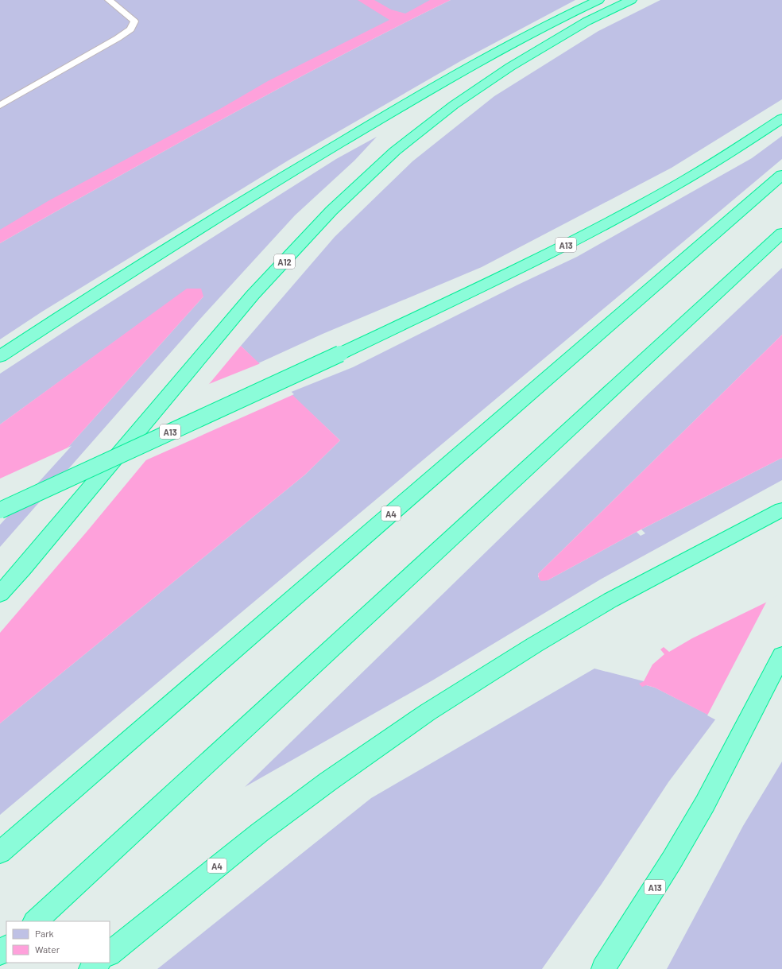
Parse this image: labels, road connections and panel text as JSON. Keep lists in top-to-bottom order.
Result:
{
  "streets": {
    "highway": ["A13", "A12", "A4"]
  },
  "legend": ["Park", "Water"]
}
